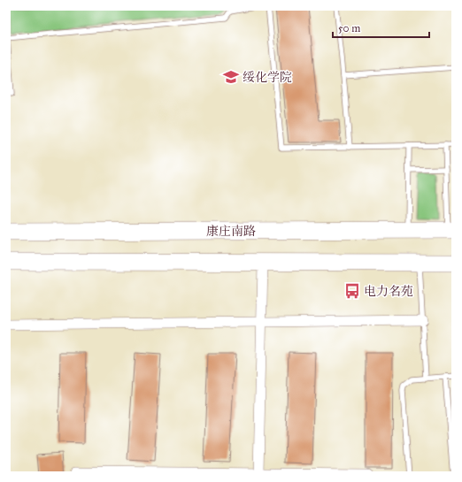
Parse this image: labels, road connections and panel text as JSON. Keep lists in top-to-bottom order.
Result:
{
  "streets": {
    "highway": ["康庄南路"]
  },
  "places": {
    "school or university": ["绥化学院"],
    "bus stop": ["电力名苑"]
  },
  "scale_bar": "50 m"
}
